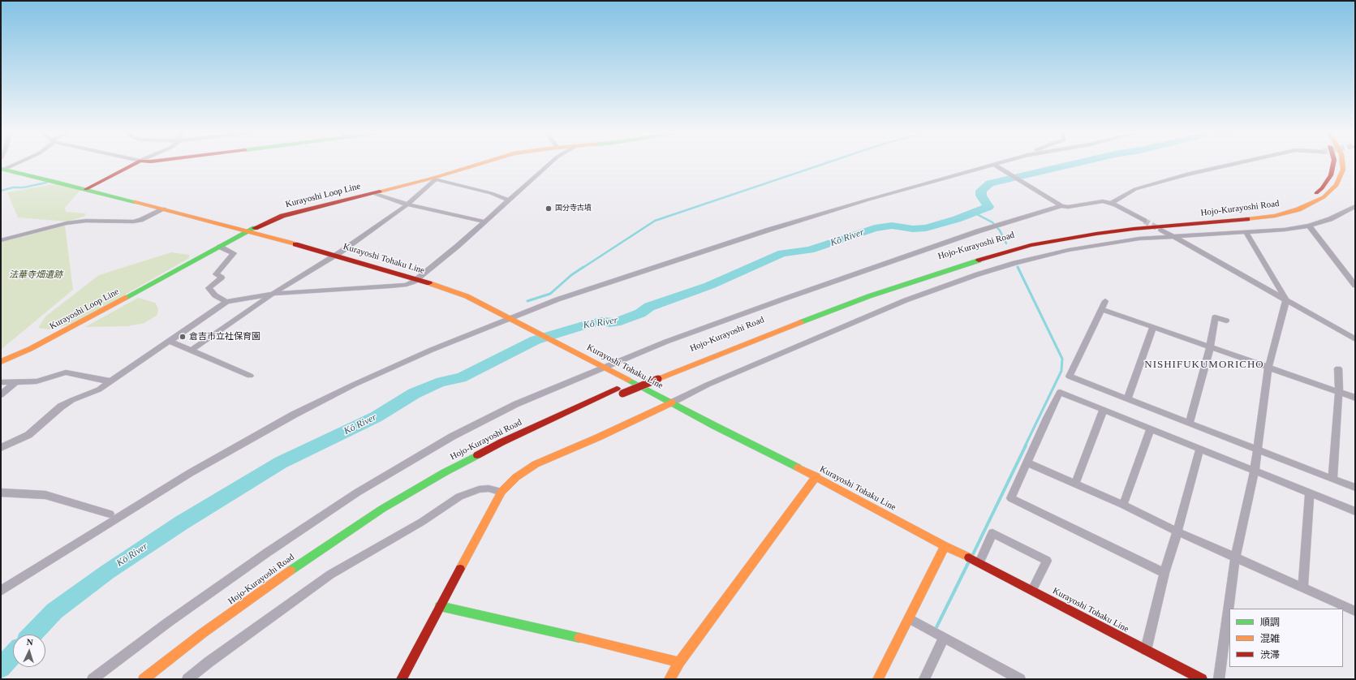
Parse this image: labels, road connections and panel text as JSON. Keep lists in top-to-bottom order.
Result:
{
  "streets": {
    "main road": ["Kurayoshi Loop Line", "Hojo-Kurayoshi Road", "Kurayoshi Tohaku Line"]
  },
  "crossings": [
    ["Kurayoshi Loop Line", "Kurayoshi Tohaku Line"]
  ],
  "districts": ["NISHIFUKUMORICHO"],
  "water": ["Kō River"],
  "parks": ["法華寺畑遺跡"],
  "places": ["国分寺古墳", "倉吉市立社保育園"],
  "legend": ["順調", "混雑", "渋滞"],
  "north": "top"
}
